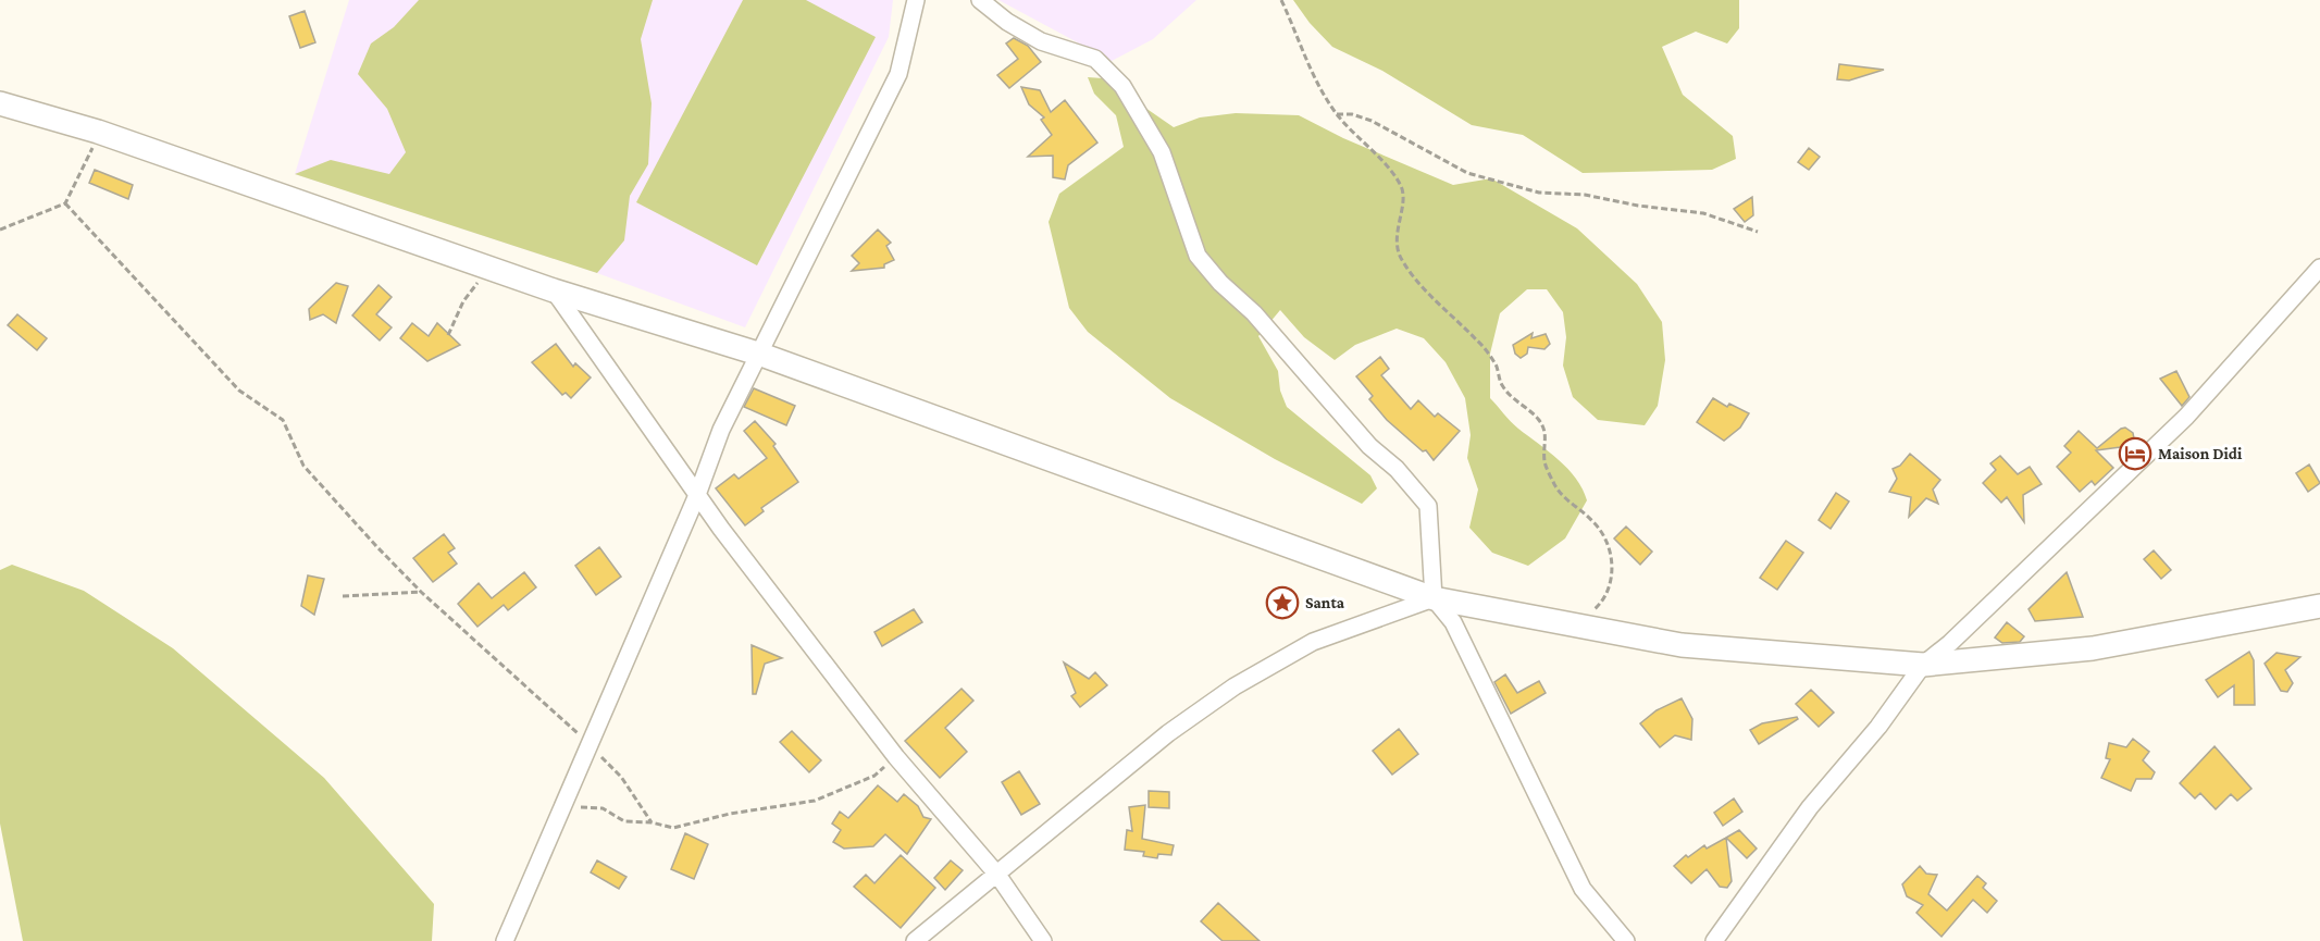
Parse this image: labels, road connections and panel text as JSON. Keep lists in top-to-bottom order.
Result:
{
  "places": {
    "hotel": ["Maison Didi"],
    "place": ["Santa"]
  }
}
